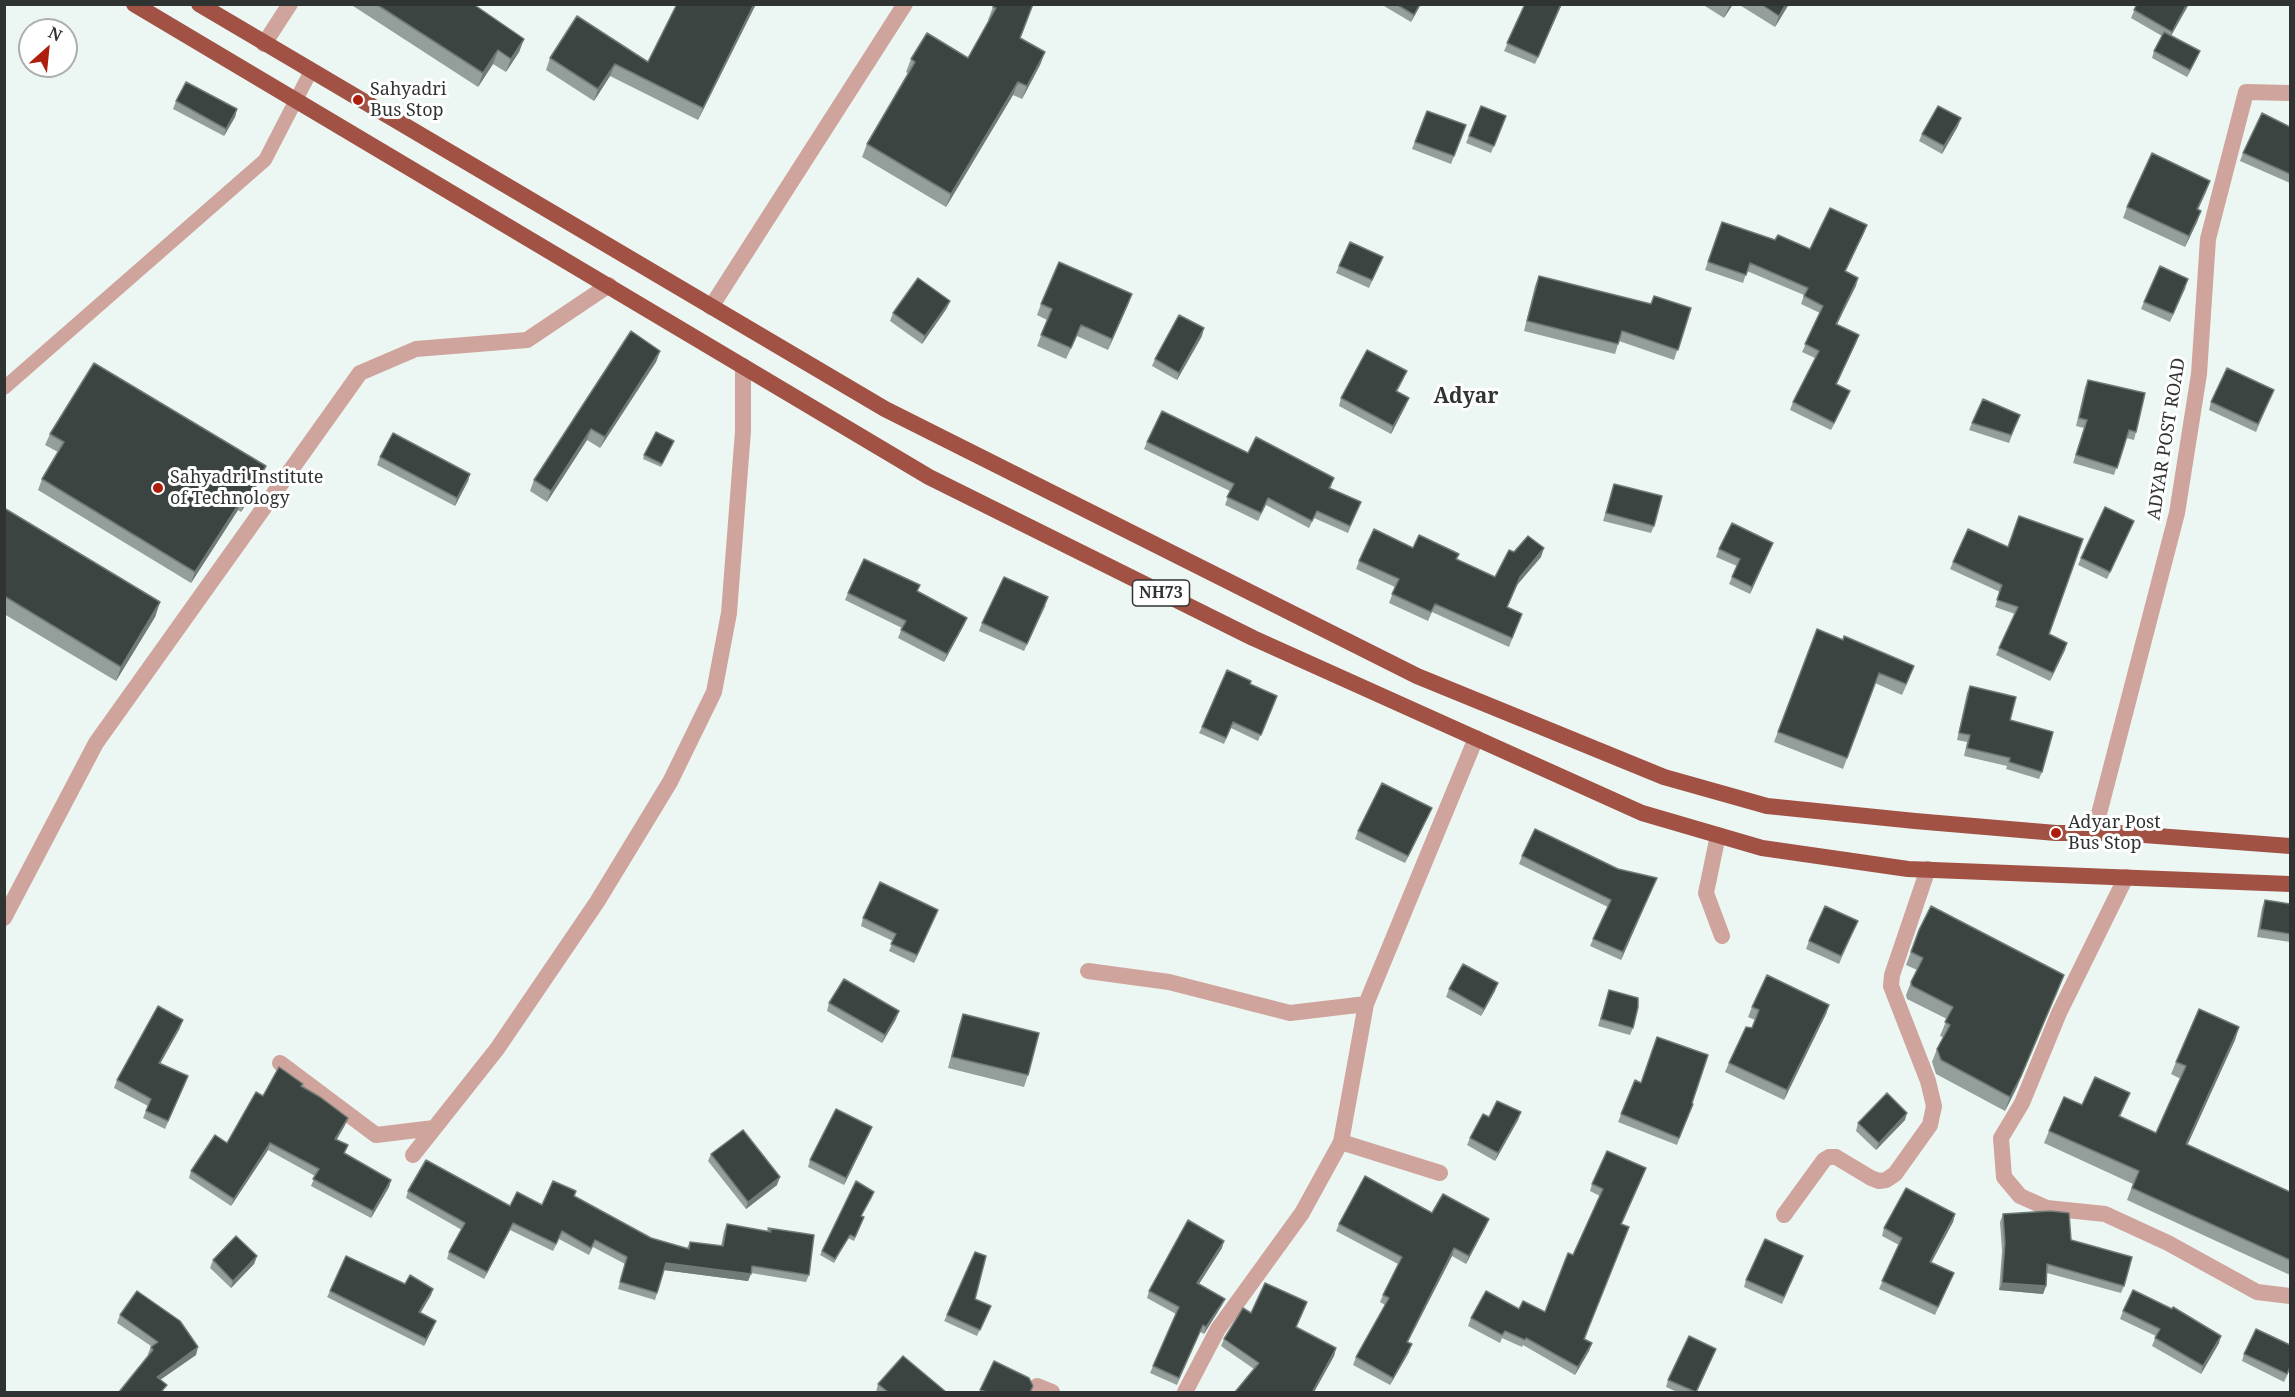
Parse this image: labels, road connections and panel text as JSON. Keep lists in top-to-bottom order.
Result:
{
  "streets": {
    "highway": ["NH73"],
    "street": ["ADYAR POST ROAD"]
  },
  "crossings": [
    ["ADYAR POST ROAD", "NH73"]
  ],
  "districts": ["Adyar"],
  "places": ["Sahyadri Bus Stop", "Sahyadri Institute of Technology", "Adyar Post Bus Stop"],
  "north": "top right"
}
